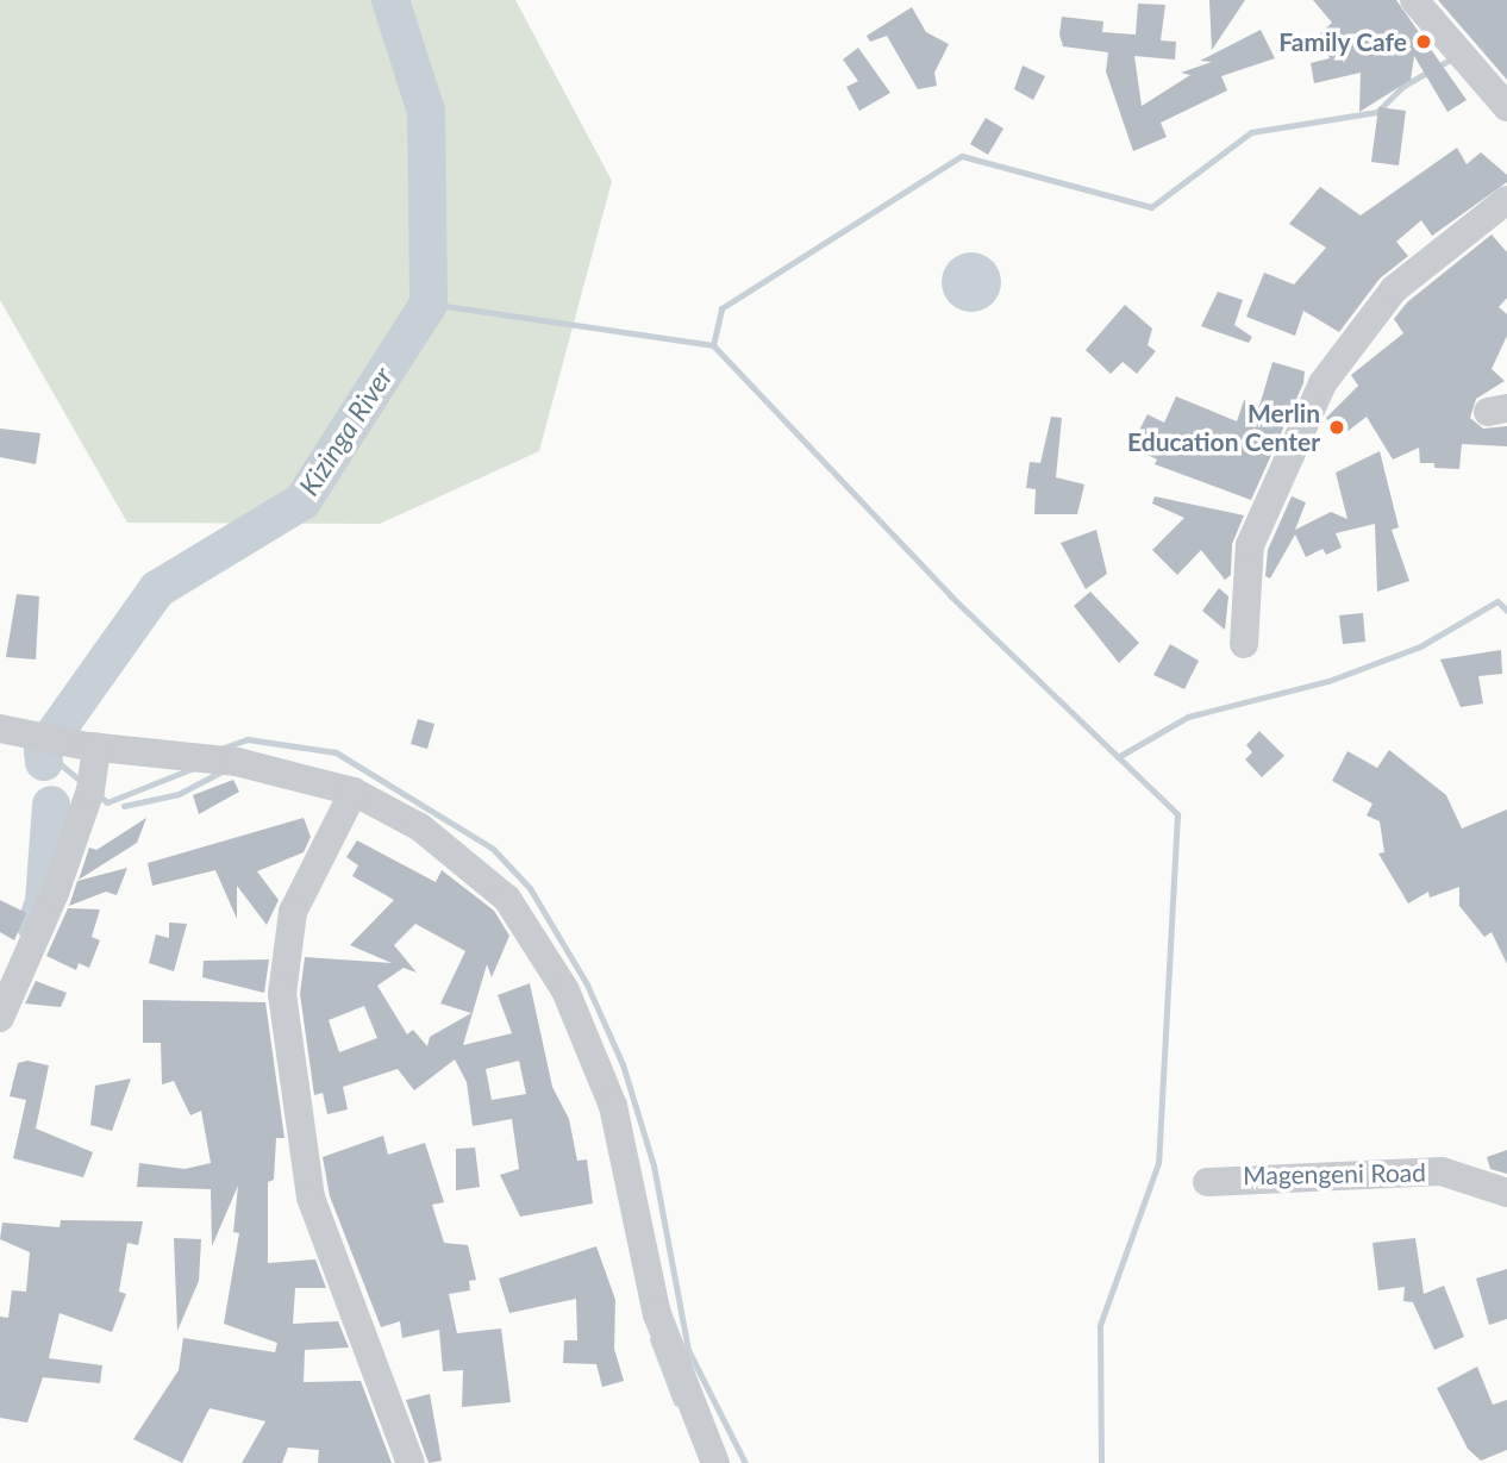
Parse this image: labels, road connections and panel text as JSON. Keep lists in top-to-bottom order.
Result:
{
  "streets": {
    "street": ["Magengeni Road"]
  },
  "water": ["Kizinga River"],
  "places": ["Family Cafe", "Merlin Education Center"]
}
